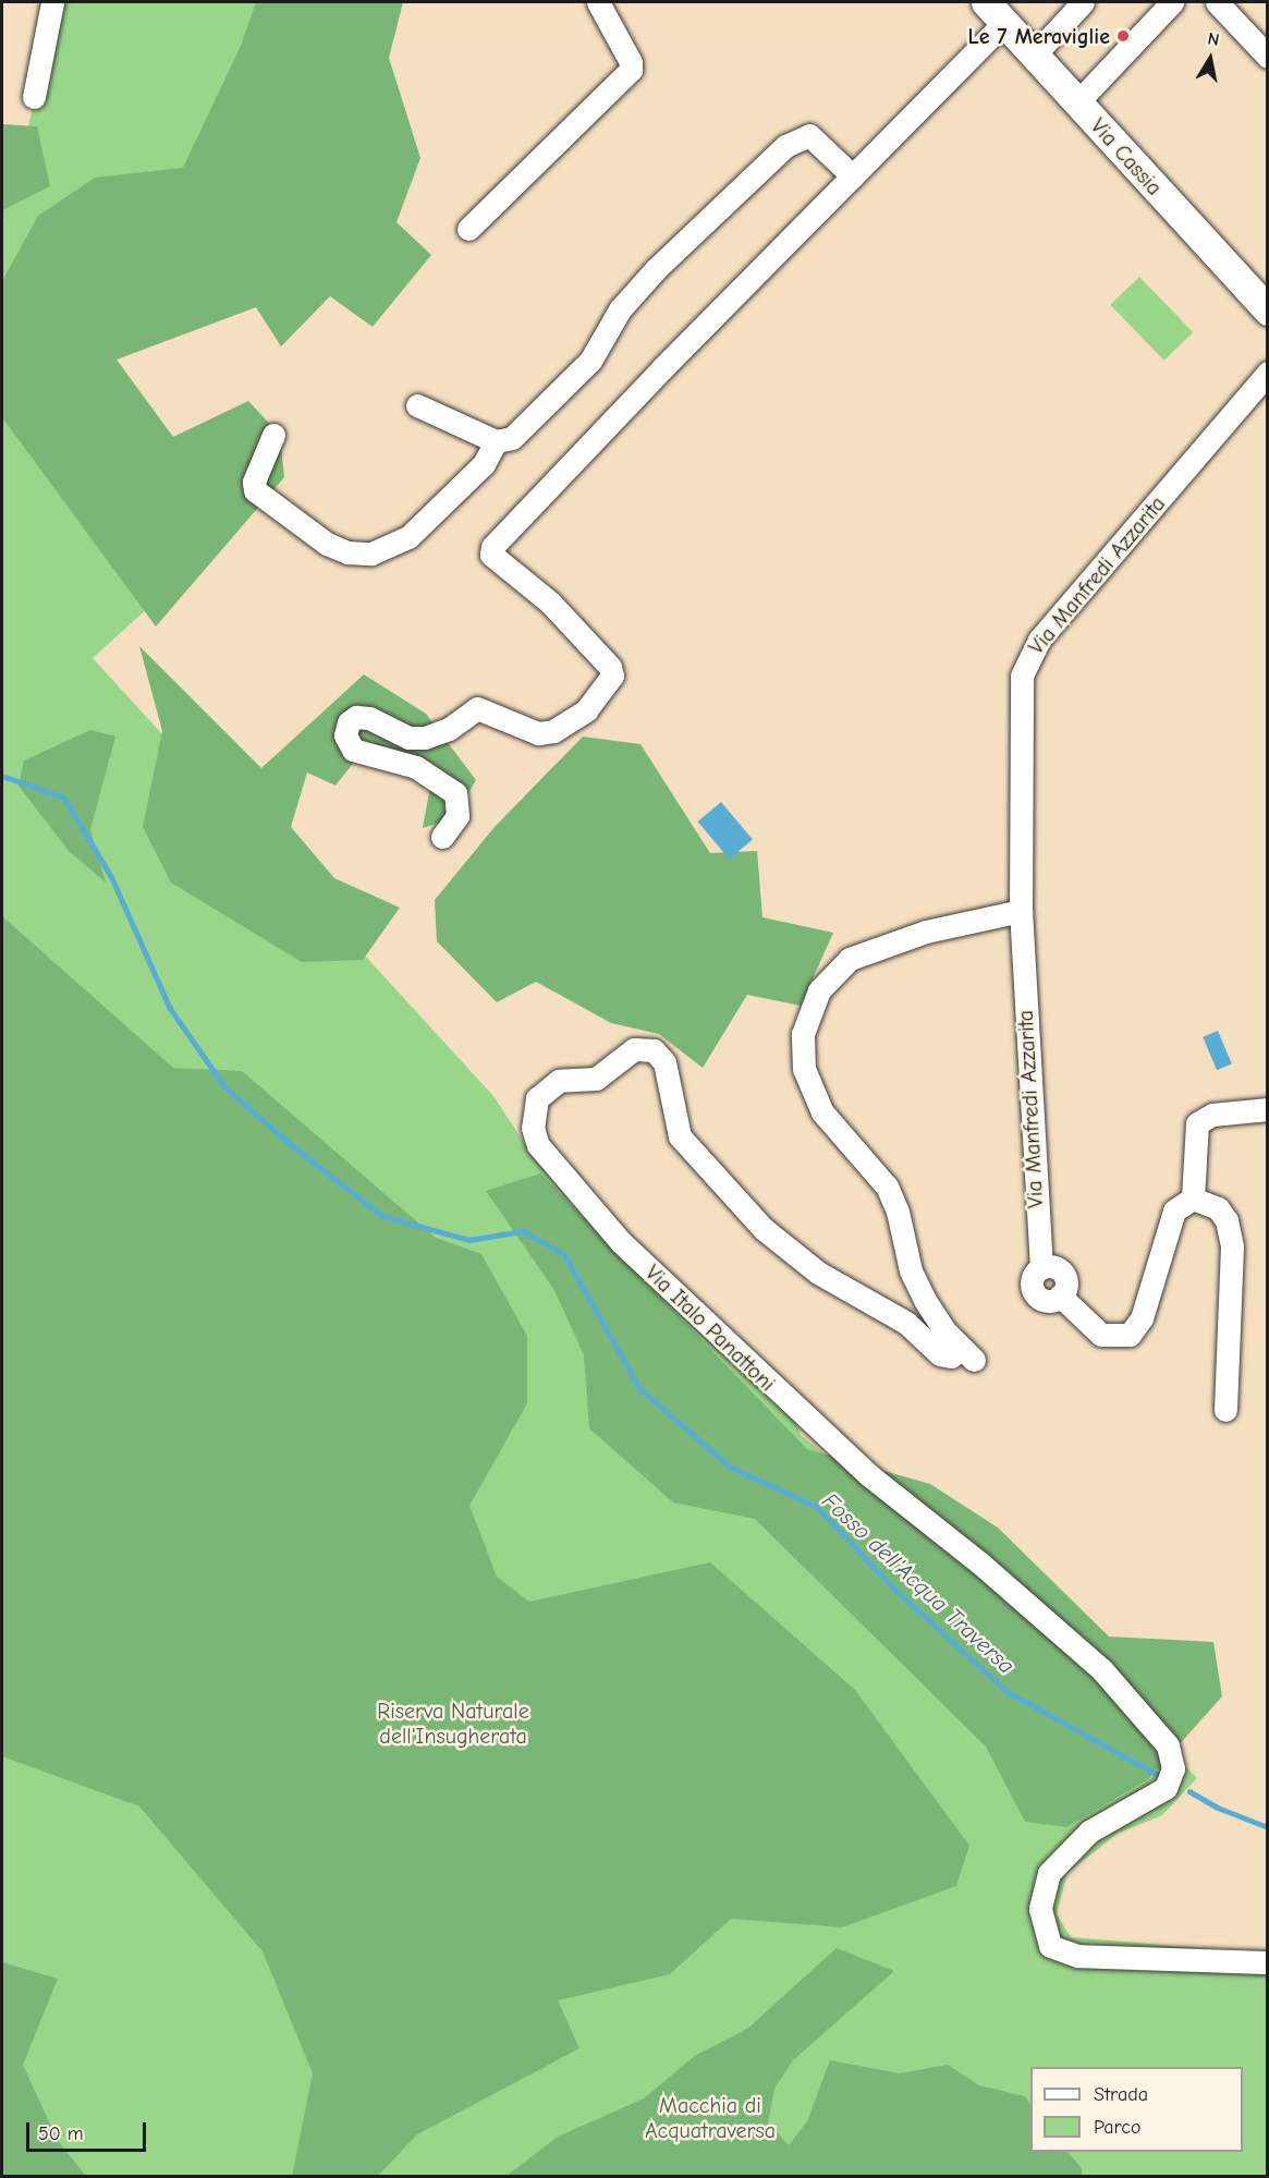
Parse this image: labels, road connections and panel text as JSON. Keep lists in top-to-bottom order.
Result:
{
  "streets": {
    "main road": ["Via Cassia"],
    "street": ["Via Manfredi Azzarita", "Via Italo Panattoni"]
  },
  "crossings": [
    ["Via Manfredi Azzarita", "Via Italo Panattoni"]
  ],
  "water": ["Fosso dell'Acqua Traversa"],
  "parks": ["Riserva Naturale dell'Insugherata", "Macchia di Acquatraversa"],
  "places": ["Le 7 Meraviglie"],
  "legend": ["Strada", "Parco"],
  "scale_bar": "50 m",
  "north": "top"
}
